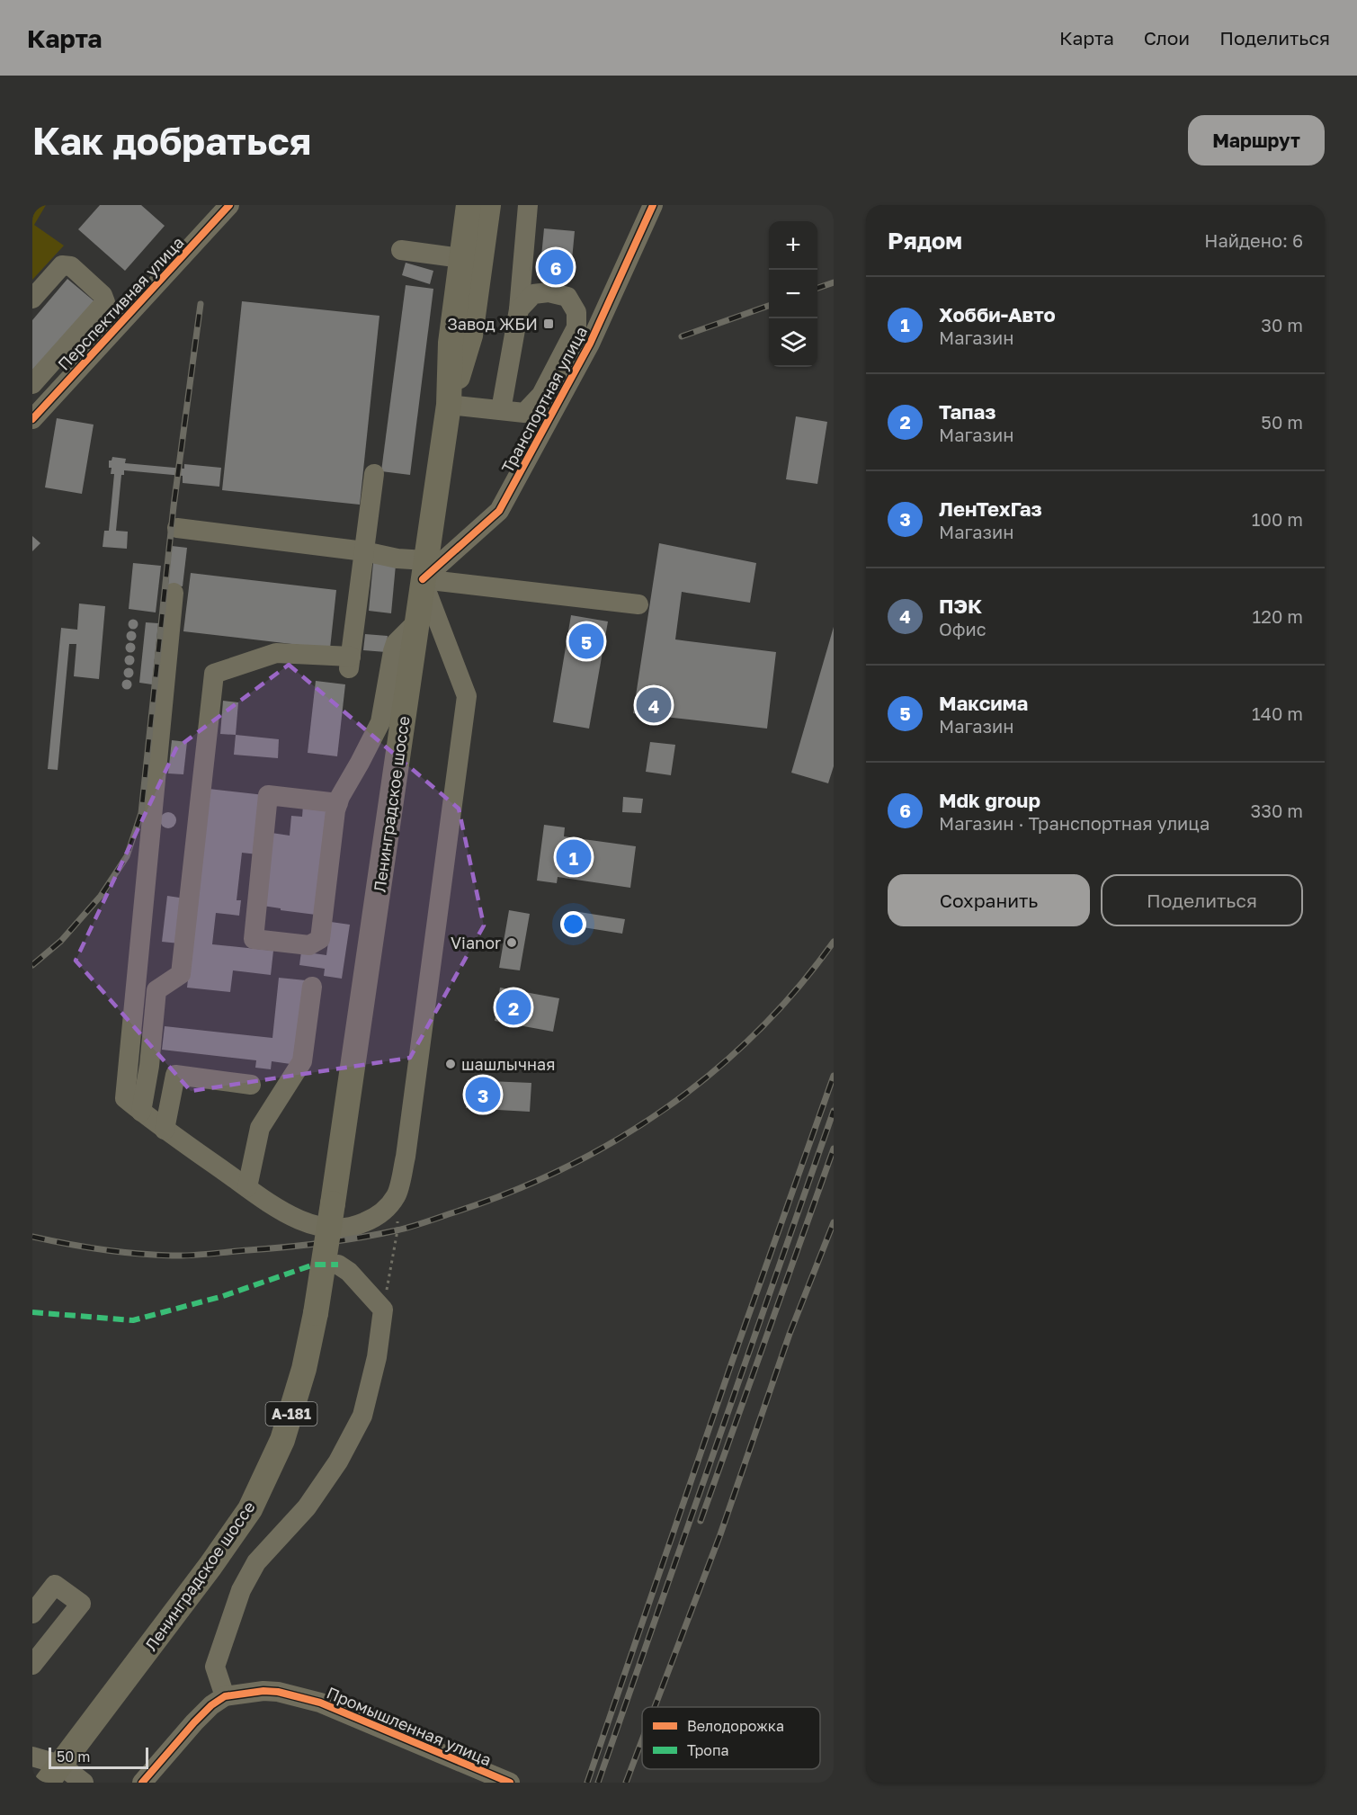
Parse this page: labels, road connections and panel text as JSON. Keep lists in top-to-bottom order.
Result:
{
  "streets": {
    "main road": ["Ленинградское шоссе", "А-181"],
    "street": ["Перспективная улица", "Транспортная улица", "Промышленная улица"]
  },
  "crossings": [
    ["Транспортная улица", "Ленинградское шоссе"]
  ],
  "places": {
    "transit": ["Завод ЖБИ"],
    "other": ["Vianor", "шашлычная"]
  },
  "legend": ["Велодорожка", "Тропа"],
  "scale_bar": "50 m",
  "page": {
    "header": "Карта",
    "nav": ["Карта", "Слои", "Поделиться"],
    "buttons": [
      "Маршрут",
      ["Сохранить", "Поделиться"]
    ],
    "title": "Как добраться",
    "heading": ["Рядом", "Найдено: 6"],
    "map_buttons": ["+", "−"],
    "pins": [
      "6",
      "5",
      "4",
      "1",
      "2",
      "3"
    ],
    "list": [
      {
        "mark": "1",
        "name": "Хобби-Авто",
        "note": "Магазин",
        "value": "30 m"
      },
      {
        "mark": "2",
        "name": "Тапаз",
        "note": "Магазин",
        "value": "50 m"
      },
      {
        "mark": "3",
        "name": "ЛенТехГаз",
        "note": "Магазин",
        "value": "100 m"
      },
      {
        "mark": "4",
        "name": "ПЭК",
        "note": "Офис",
        "value": "120 m"
      },
      {
        "mark": "5",
        "name": "Максима",
        "note": "Магазин",
        "value": "140 m"
      },
      {
        "mark": "6",
        "name": "Mdk group",
        "note": "Магазин · Транспортная улица",
        "value": "330 m"
      }
    ],
    "scale": "50 m"
  }
}
